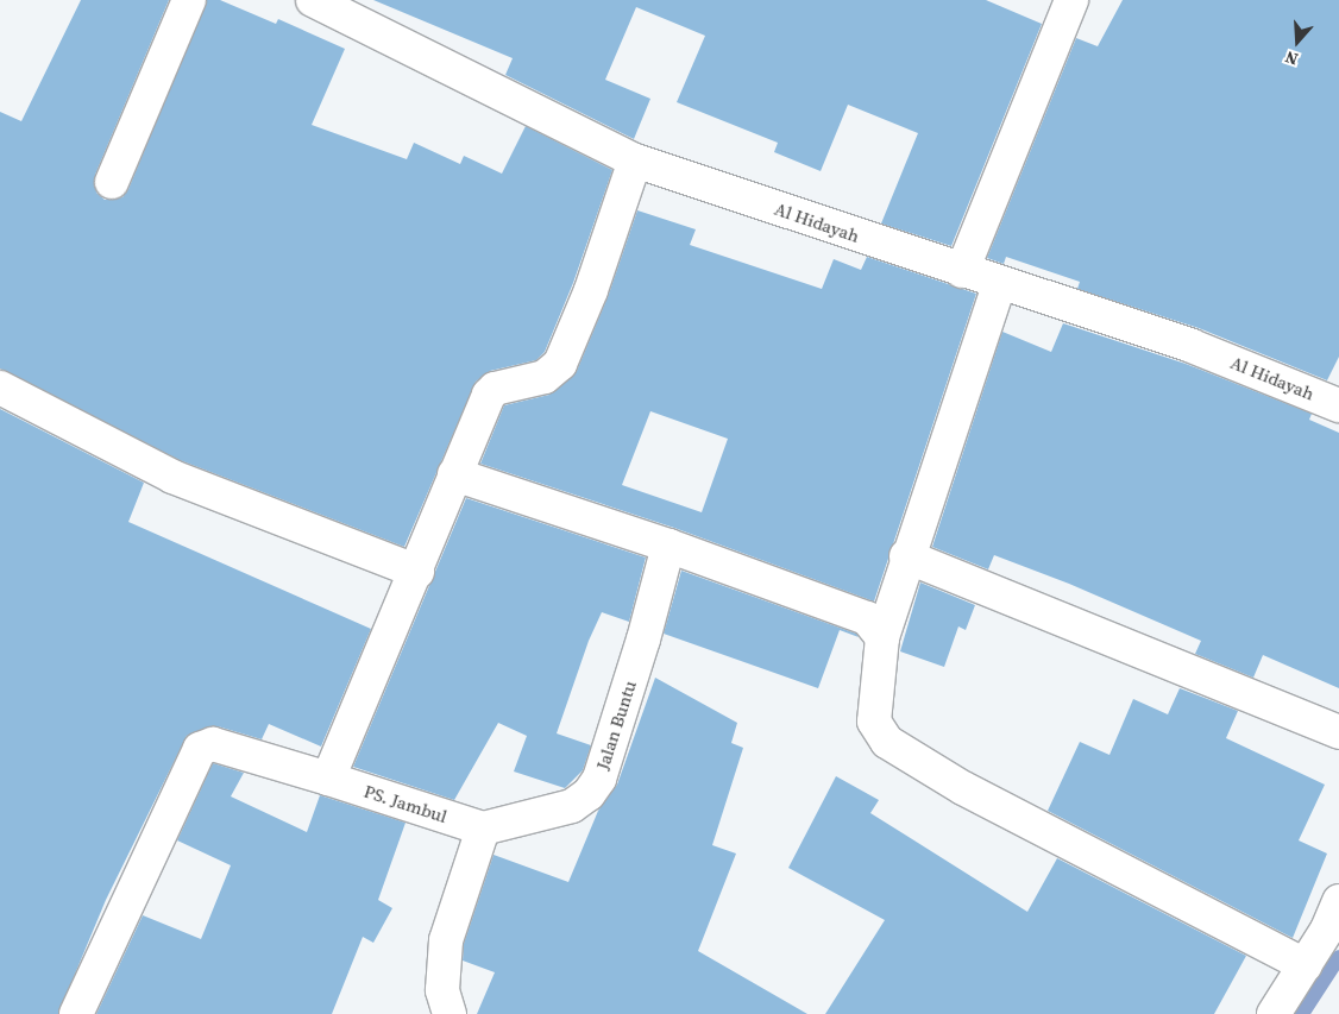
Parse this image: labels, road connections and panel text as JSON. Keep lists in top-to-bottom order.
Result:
{
  "streets": {
    "street": ["Al Hidayah", "Jalan Buntu", "PS. Jambul"]
  },
  "crossings": [
    ["Jalan Buntu", "PS. Jambul"]
  ],
  "north": "bottom"
}
